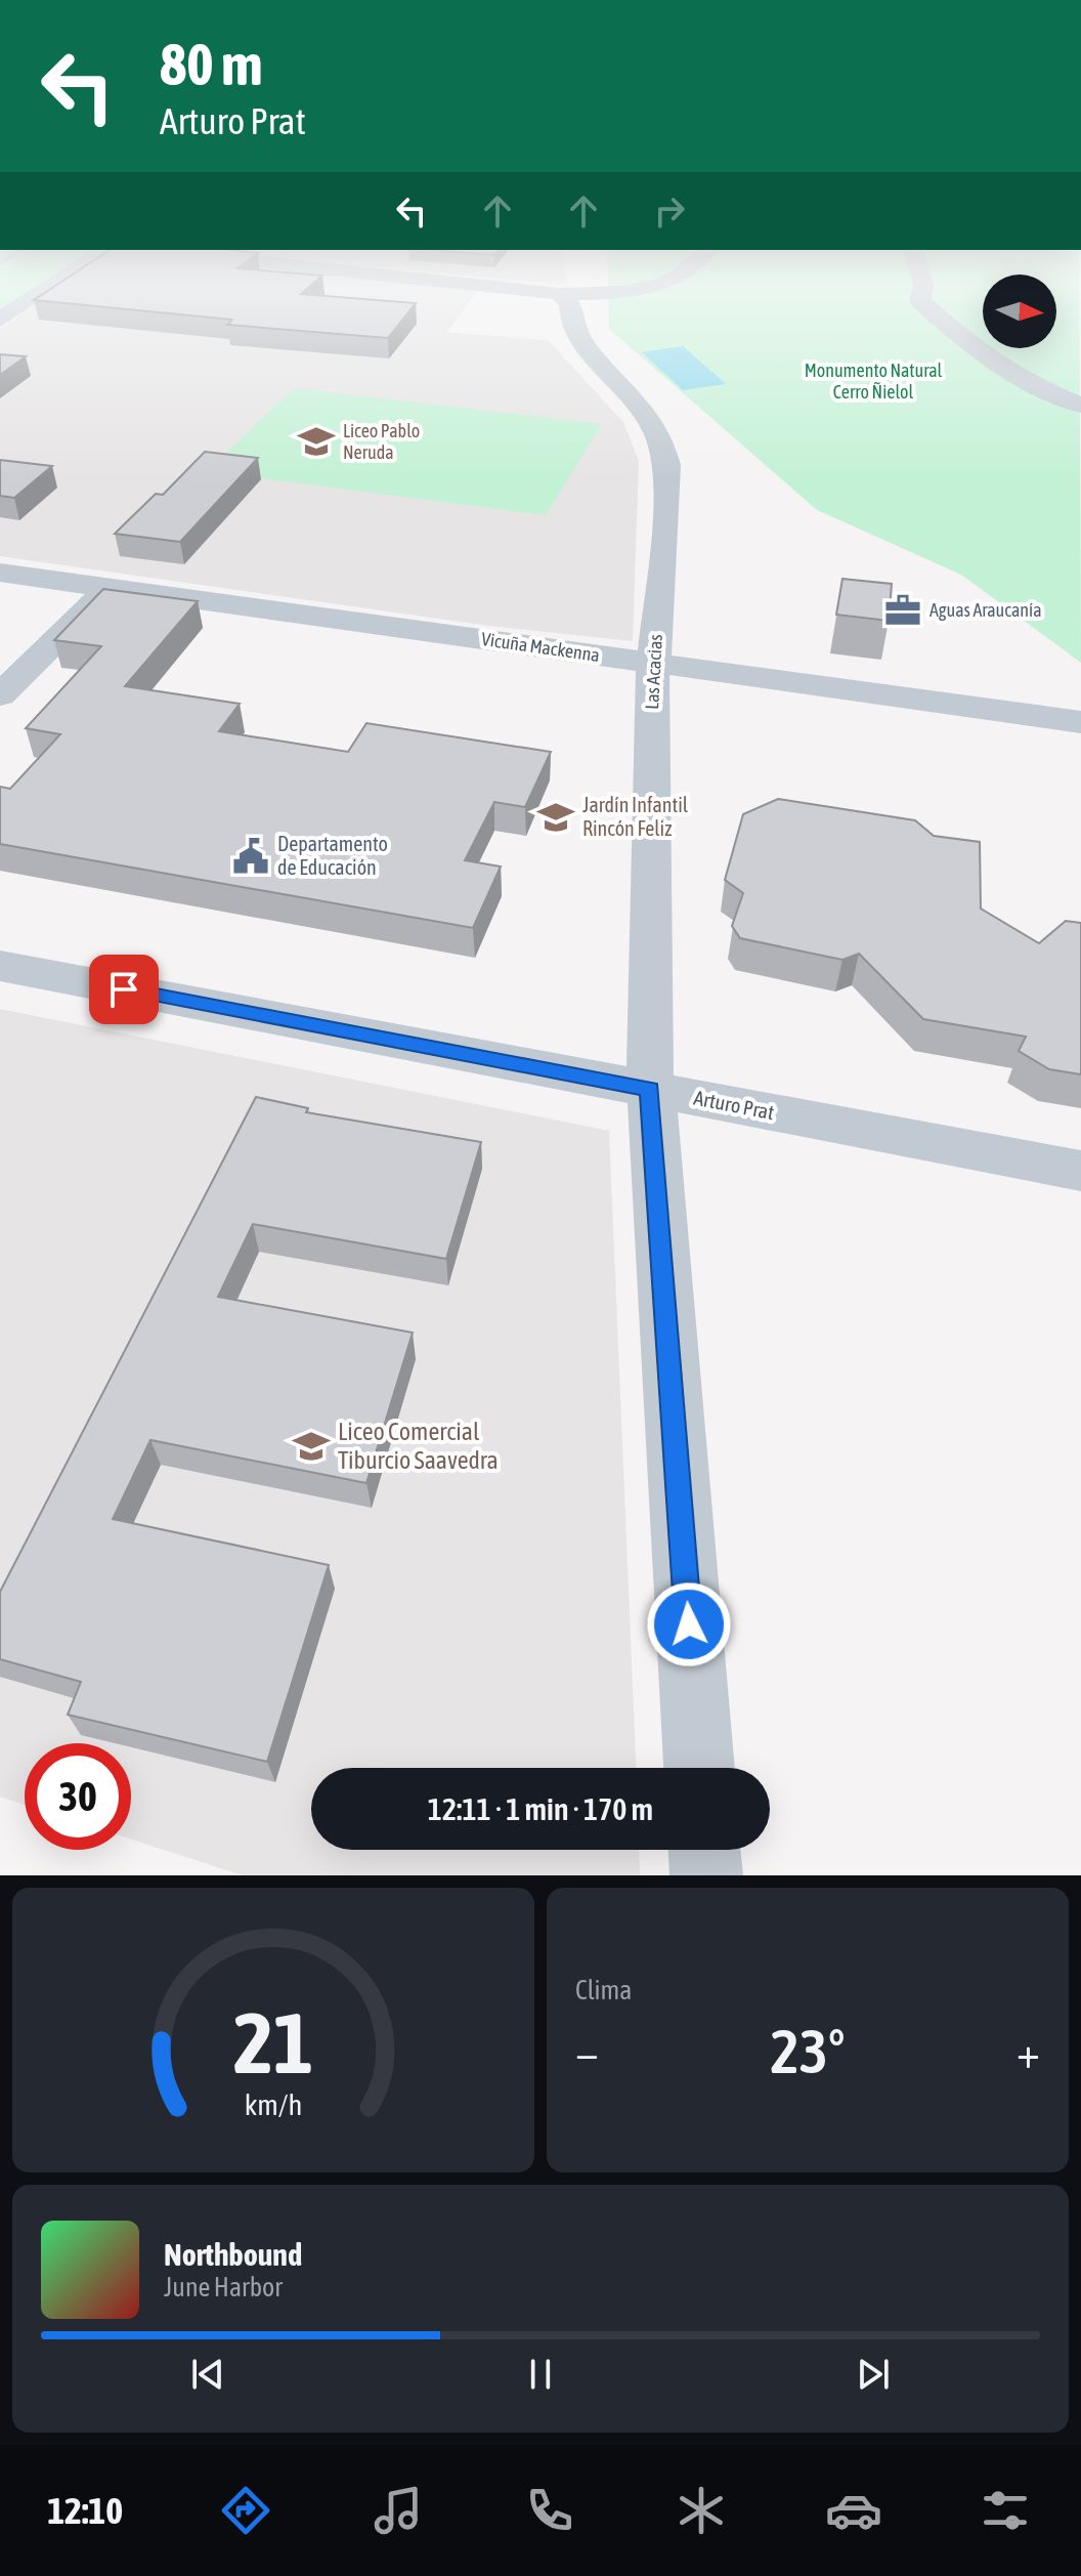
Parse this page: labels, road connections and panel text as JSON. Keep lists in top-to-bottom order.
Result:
{
  "streets": {
    "street": ["Vicuña Mackenna", "Las Acacias", "Arturo Prat"]
  },
  "crossings": [
    ["Vicuña Mackenna", "Las Acacias"],
    ["Las Acacias", "Arturo Prat"]
  ],
  "parks": ["Monumento Natural Cerro Ñielol"],
  "places": {
    "school or university": ["Liceo Pablo Neruda", "Jardín Infantil Rincón Feliz", "Liceo Comercial Tiburcio Saavedra"],
    "office": ["Aguas Araucanía"],
    "public building": ["Departamento de Educación"]
  },
  "north": "right",
  "page": {
    "turn": ["80 m", "Arturo Prat"],
    "limit": "30",
    "trip": "12:11 · 1 min · 170 m",
    "tile": "Clima",
    "heat": ["−", "23°", "+"],
    "song": ["Northbound", "June Harbor"],
    "tabs": "12:10",
    "gauge": ["21", "km/h"]
  }
}
